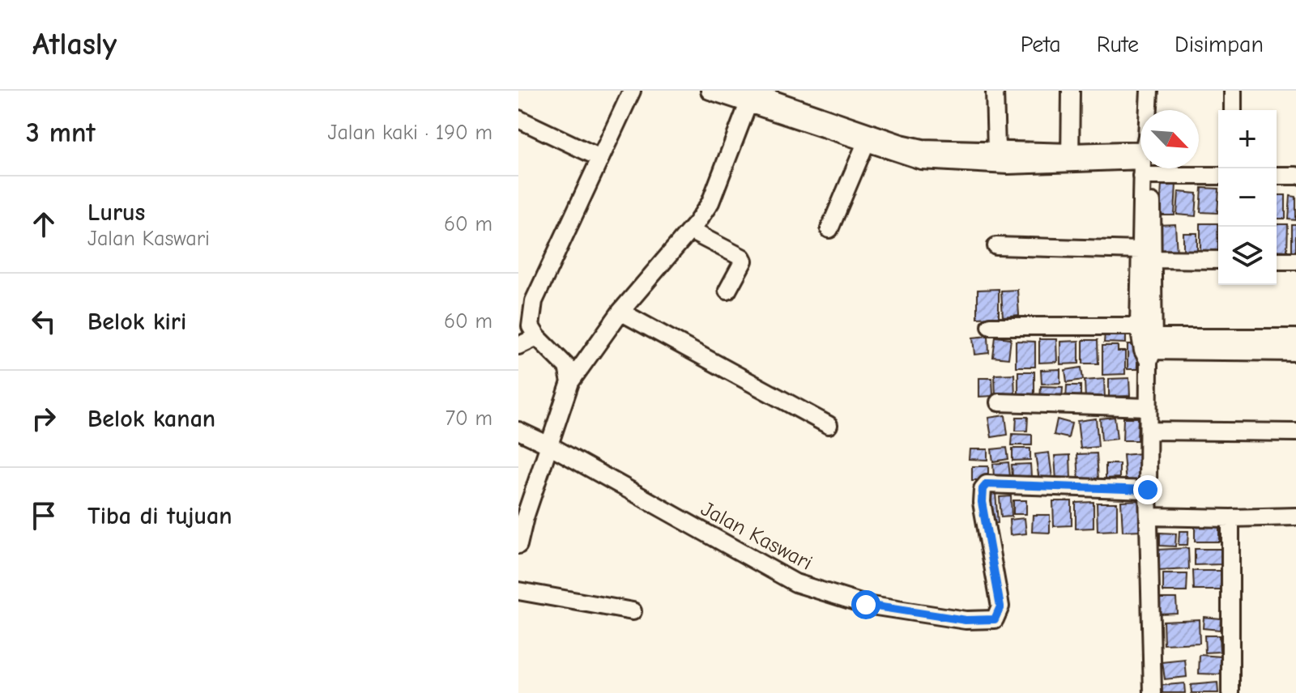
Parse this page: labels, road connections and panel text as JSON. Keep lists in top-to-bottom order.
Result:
{
  "streets": {
    "street": ["Jalan Kaswari"]
  },
  "north": "bottom right",
  "page": {
    "header": "Atlasly",
    "nav": ["Peta", "Rute", "Disimpan"],
    "heading": ["3 mnt", "Jalan kaki · 190 m"],
    "map_buttons": ["+", "−"],
    "list": [
      ["Lurus", "Jalan Kaswari", "60 m"],
      ["Belok kiri", "60 m"],
      ["Belok kanan", "70 m"],
      "Tiba di tujuan"
    ]
  }
}
